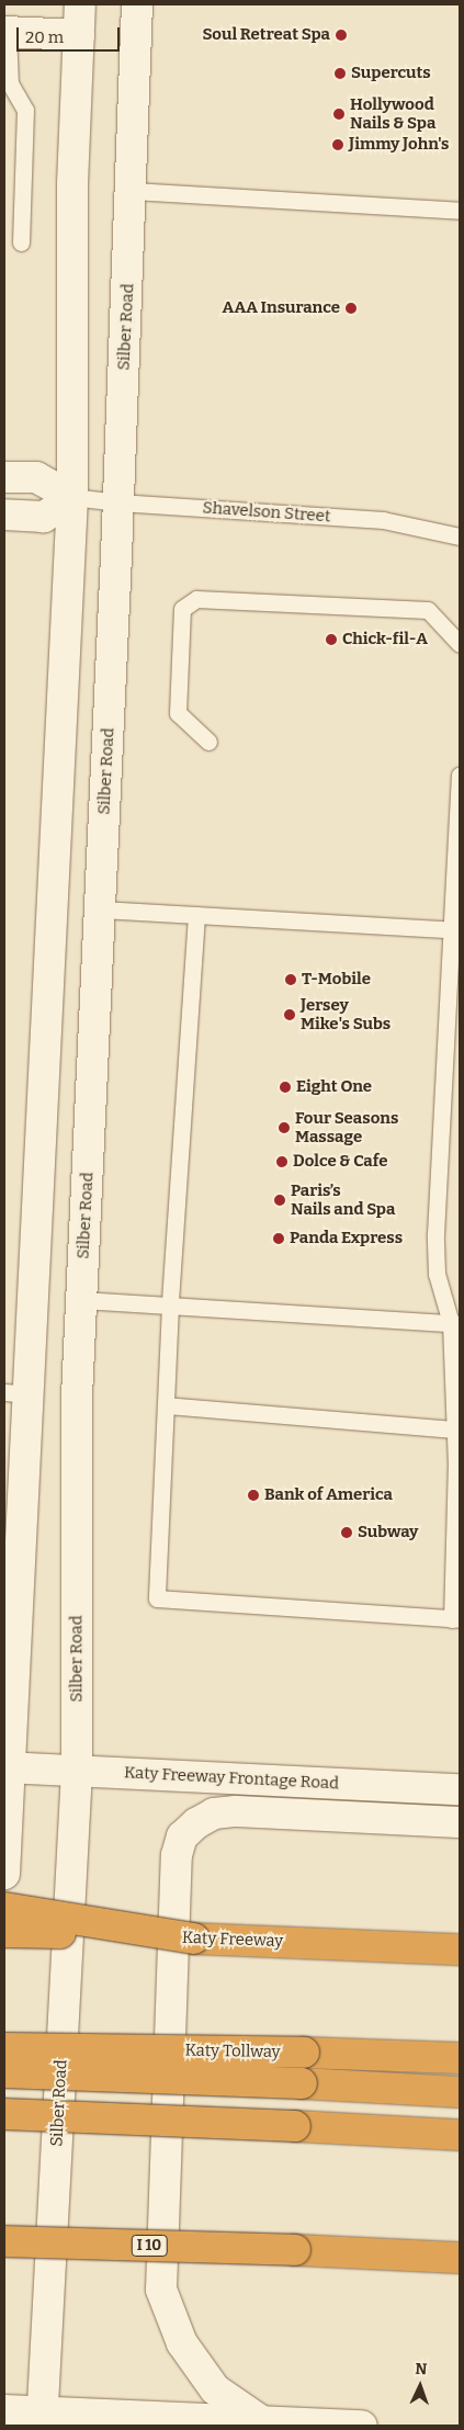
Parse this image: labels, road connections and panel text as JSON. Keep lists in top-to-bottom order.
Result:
{
  "streets": {
    "highway": ["Katy Freeway", "Katy Tollway", "I 10"],
    "street": ["Silber Road", "Shavelson Street", "Katy Freeway Frontage Road"]
  },
  "crossings": [
    ["Silber Road", "Shavelson Street"],
    ["Silber Road", "Katy Freeway Frontage Road"]
  ],
  "places": [
    "Soul Retreat Spa",
    "Supercuts",
    "Hollywood Nails & Spa",
    "Jimmy John's",
    "AAA Insurance",
    "Chick-fil-A",
    "T-Mobile",
    "Jersey Mike's Subs",
    "Eight One",
    "Four Seasons Massage",
    "Dolce & Cafe",
    "Paris’s Nails and Spa",
    "Panda Express",
    "Bank of America",
    "Subway"
  ],
  "scale_bar": "20 m",
  "north": "top"
}
